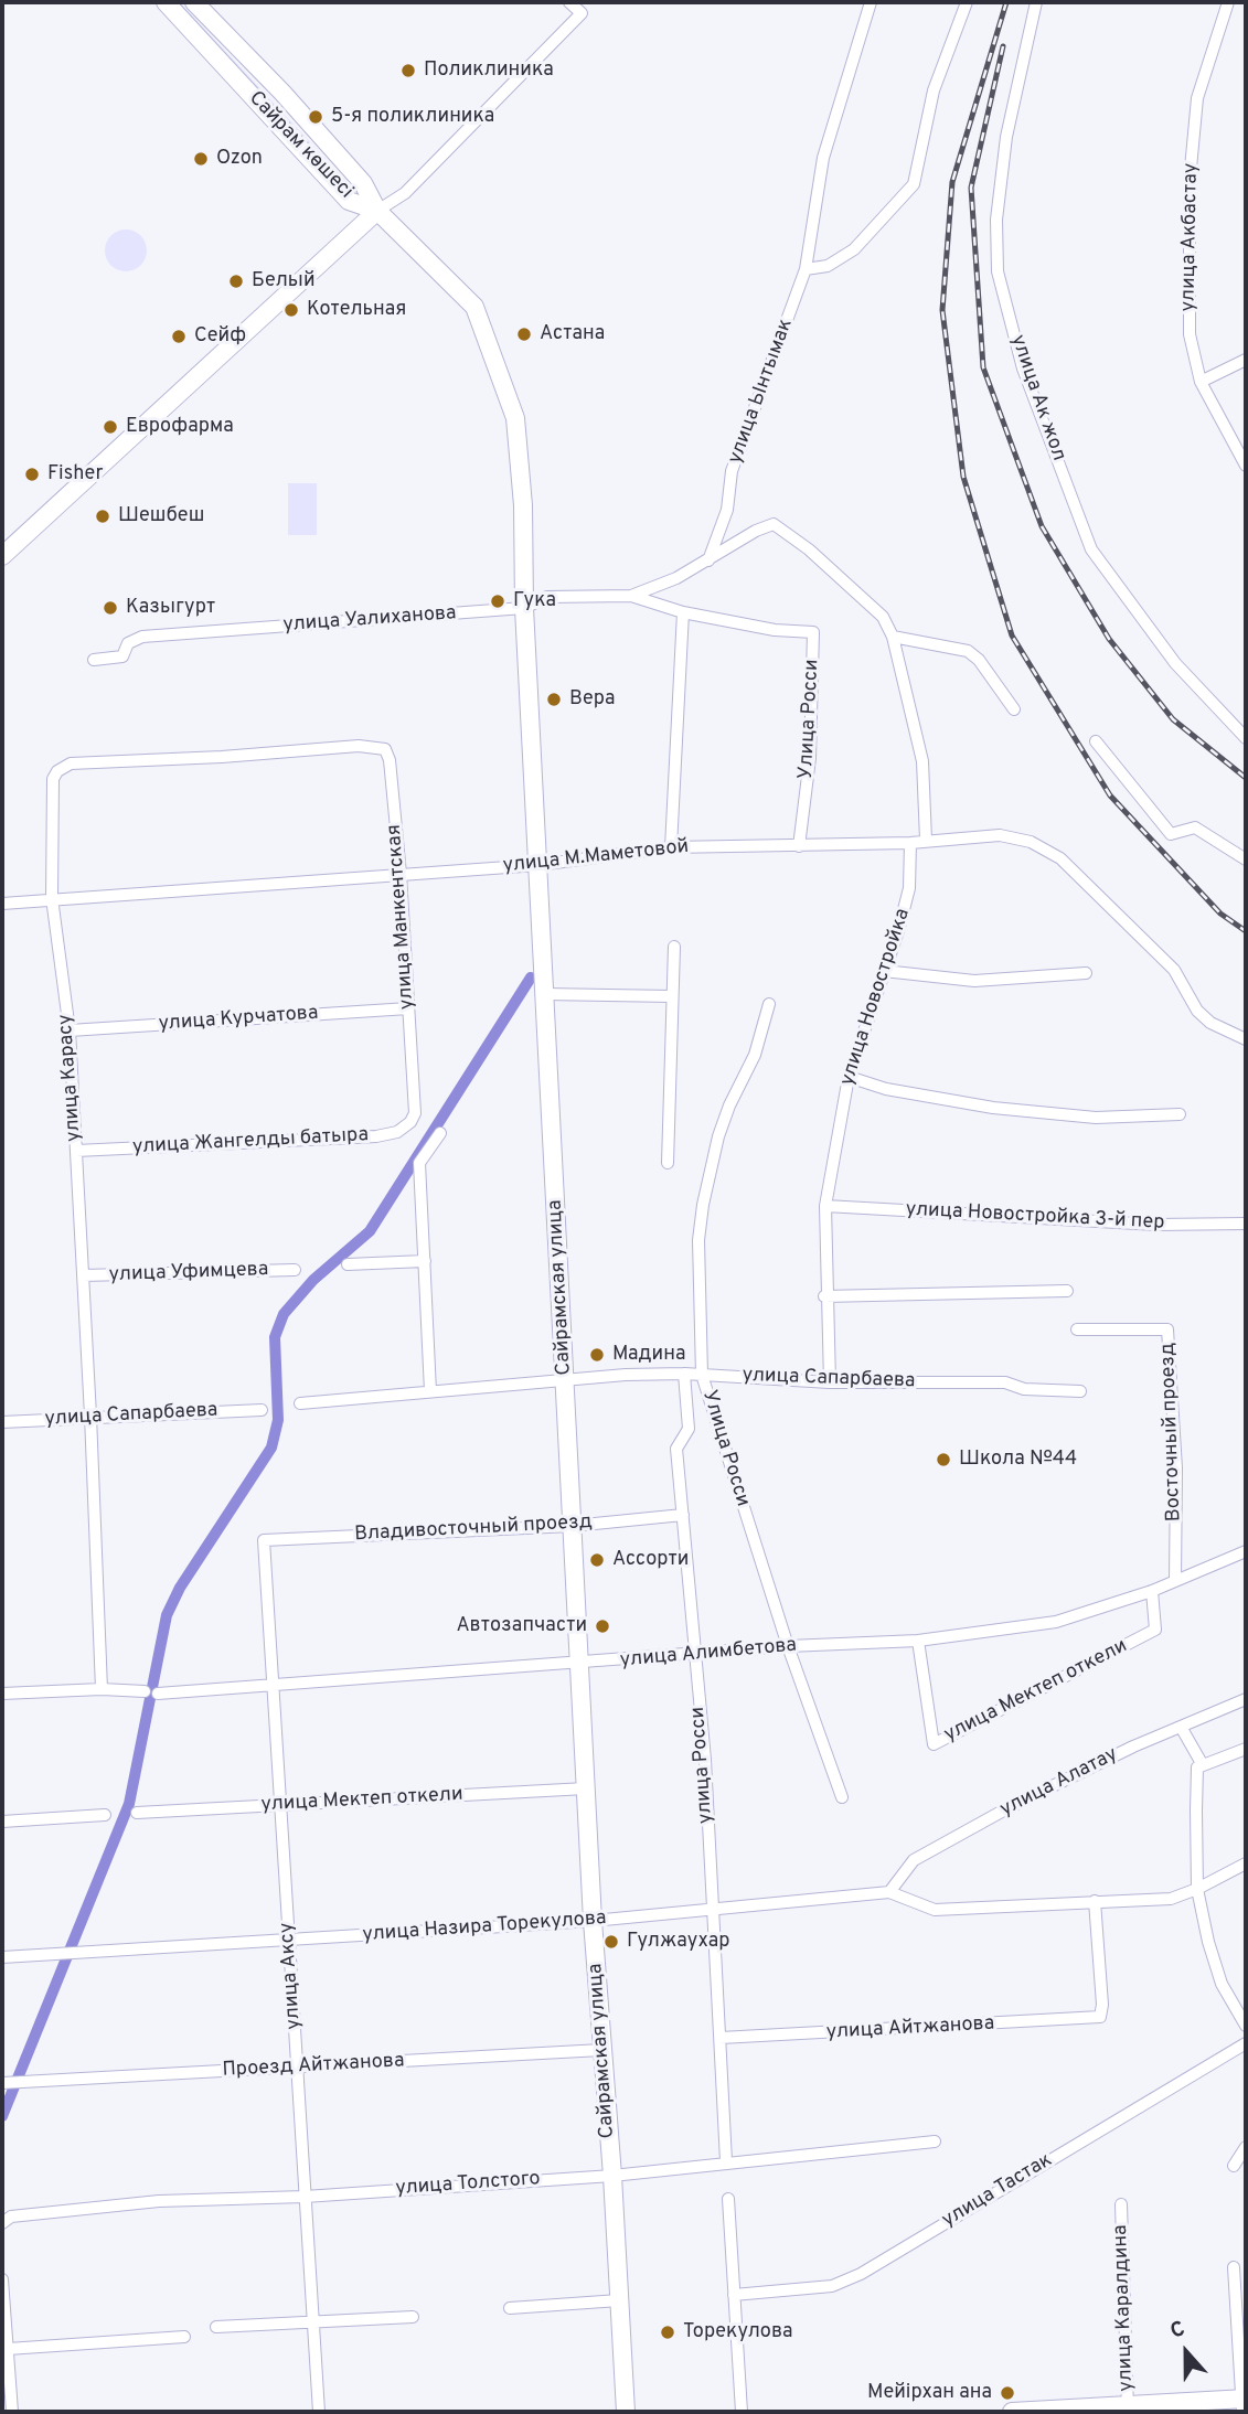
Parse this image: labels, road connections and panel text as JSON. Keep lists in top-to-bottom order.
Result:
{
  "streets": {
    "main road": ["Сайрам көшесі", "Сайрамская улица"],
    "street": [
      "улица Акбастау",
      "улица Ынтымак",
      "улица Ак жол",
      "улица Уалиханова",
      "Улица Росси",
      "улица М.Маметовой",
      "улица Манкентская",
      "улица Новостройка",
      "улица Курчатова",
      "улица Карасу",
      "улица Жангелды батыра",
      "улица Новостройка 3-й пер",
      "улица Уфимцева",
      "улица Сапарбаева",
      "Восточный проезд",
      "Владивосточный проезд",
      "улица Алимбетова",
      "улица Мектеп откели",
      "улица Росси",
      "улица Алатау",
      "улица Назира Торекулова",
      "улица Аксу",
      "улица Айтжанова",
      "Проезд Айтжанова",
      "улица Толстого",
      "улица Тастак",
      "улица Каралдина"
    ]
  },
  "crossings": [
    ["Сайрам көшесі", "Сайрамская улица"],
    ["улица Ынтымак", "улица Уалиханова"],
    ["улица Уалиханова", "Улица Росси"],
    ["улица Уалиханова", "улица М.Маметовой"],
    ["улица Уалиханова", "Сайрамская улица"],
    ["Улица Росси", "улица М.Маметовой"],
    ["Улица Росси", "улица Сапарбаева"],
    ["Улица Росси", "улица Алимбетова"],
    ["улица М.Маметовой", "улица Манкентская"],
    ["улица М.Маметовой", "улица Новостройка"],
    ["улица М.Маметовой", "улица Карасу"],
    ["улица М.Маметовой", "Сайрамская улица"],
    ["улица Манкентская", "улица Курчатова"],
    ["улица Манкентская", "улица Карасу"],
    ["улица Манкентская", "улица Жангелды батыра"],
    ["улица Новостройка", "улица Новостройка 3-й пер"],
    ["улица Новостройка", "улица Сапарбаева"],
    ["улица Курчатова", "улица Карасу"],
    ["улица Карасу", "улица Жангелды батыра"],
    ["улица Карасу", "улица Уфимцева"],
    ["улица Карасу", "улица Сапарбаева"],
    ["Сайрамская улица", "улица Сапарбаева"],
    ["Сайрамская улица", "Владивосточный проезд"],
    ["Сайрамская улица", "улица Алимбетова"],
    ["Сайрамская улица", "улица Мектеп откели"],
    ["Сайрамская улица", "улица Назира Торекулова"],
    ["Сайрамская улица", "Проезд Айтжанова"],
    ["Сайрамская улица", "улица Толстого"],
    ["улица Сапарбаева", "улица Росси"],
    ["Восточный проезд", "улица Алимбетова"],
    ["Владивосточный проезд", "улица Росси"],
    ["Владивосточный проезд", "улица Аксу"],
    ["улица Алимбетова", "улица Мектеп откели"],
    ["улица Алимбетова", "улица Росси"],
    ["улица Алимбетова", "улица Аксу"],
    ["улица Мектеп откели", "улица Аксу"],
    ["улица Росси", "улица Назира Торекулова"],
    ["улица Росси", "улица Айтжанова"],
    ["улица Росси", "улица Толстого"],
    ["улица Алатау", "улица Назира Торекулова"],
    ["улица Назира Торекулова", "улица Аксу"],
    ["улица Назира Торекулова", "улица Айтжанова"],
    ["улица Аксу", "Проезд Айтжанова"],
    ["улица Аксу", "улица Толстого"]
  ],
  "places": [
    "Поликлиника",
    "5-я поликлиника",
    "Ozon",
    "Белый",
    "Котельная",
    "Астана",
    "Сейф",
    "Еврофарма",
    "Fisher",
    "Шешбеш",
    "Гука",
    "Казыгурт",
    "Вера",
    "Мадина",
    "Школа №44",
    "Ассорти",
    "Автозапчасти",
    "Гулжаухар",
    "Торекулова",
    "Мейірхан ана"
  ],
  "north": "top"
}
